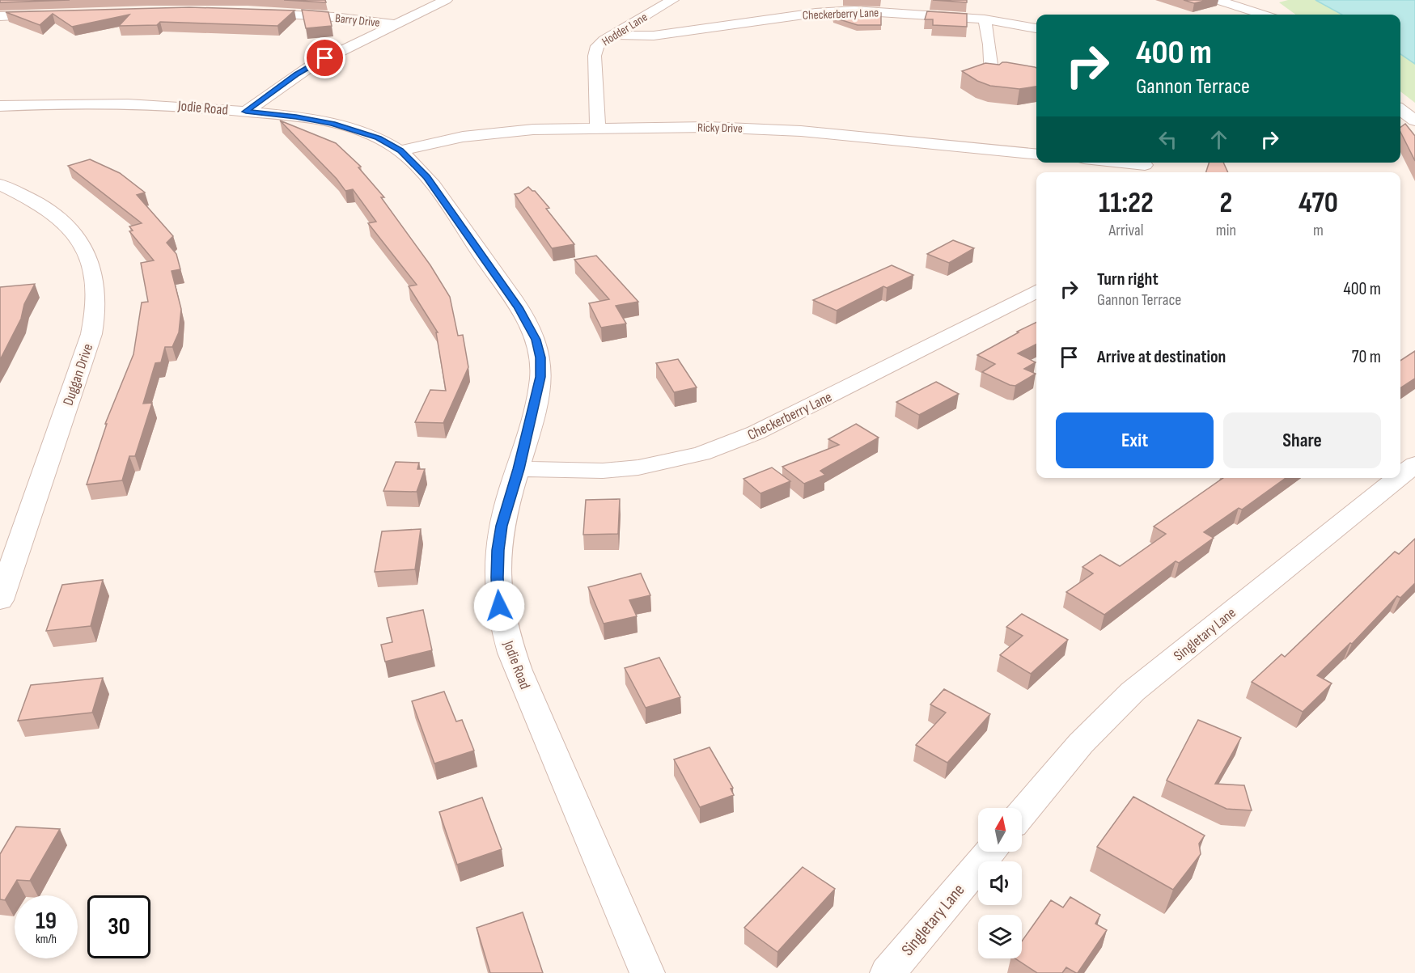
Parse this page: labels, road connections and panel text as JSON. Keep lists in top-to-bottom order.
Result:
{
  "streets": {
    "street": [
      "Checkerberry Lane",
      "Barry Drive",
      "Hodder Lane",
      "Jodie Road",
      "Ricky Drive",
      "Duggan Drive",
      "Singletary Lane"
    ]
  },
  "crossings": [
    ["Checkerberry Lane", "Hodder Lane"],
    ["Checkerberry Lane", "Jodie Road"],
    ["Hodder Lane", "Ricky Drive"],
    ["Jodie Road", "Ricky Drive"]
  ],
  "north": "top",
  "page": {
    "turn": ["400 m", "Gannon Terrace"],
    "eta": [
      "11:22",
      "Arrival",
      "2",
      "min",
      "470",
      "m"
    ],
    "list": [
      {
        "name": "Turn right",
        "note": "Gannon Terrace",
        "value": "400 m"
      },
      {
        "name": "Arrive at destination",
        "value": "70 m"
      }
    ],
    "buttons": ["Exit", "Share"],
    "speed": "19 km/h",
    "limit": "30"
  }
}
